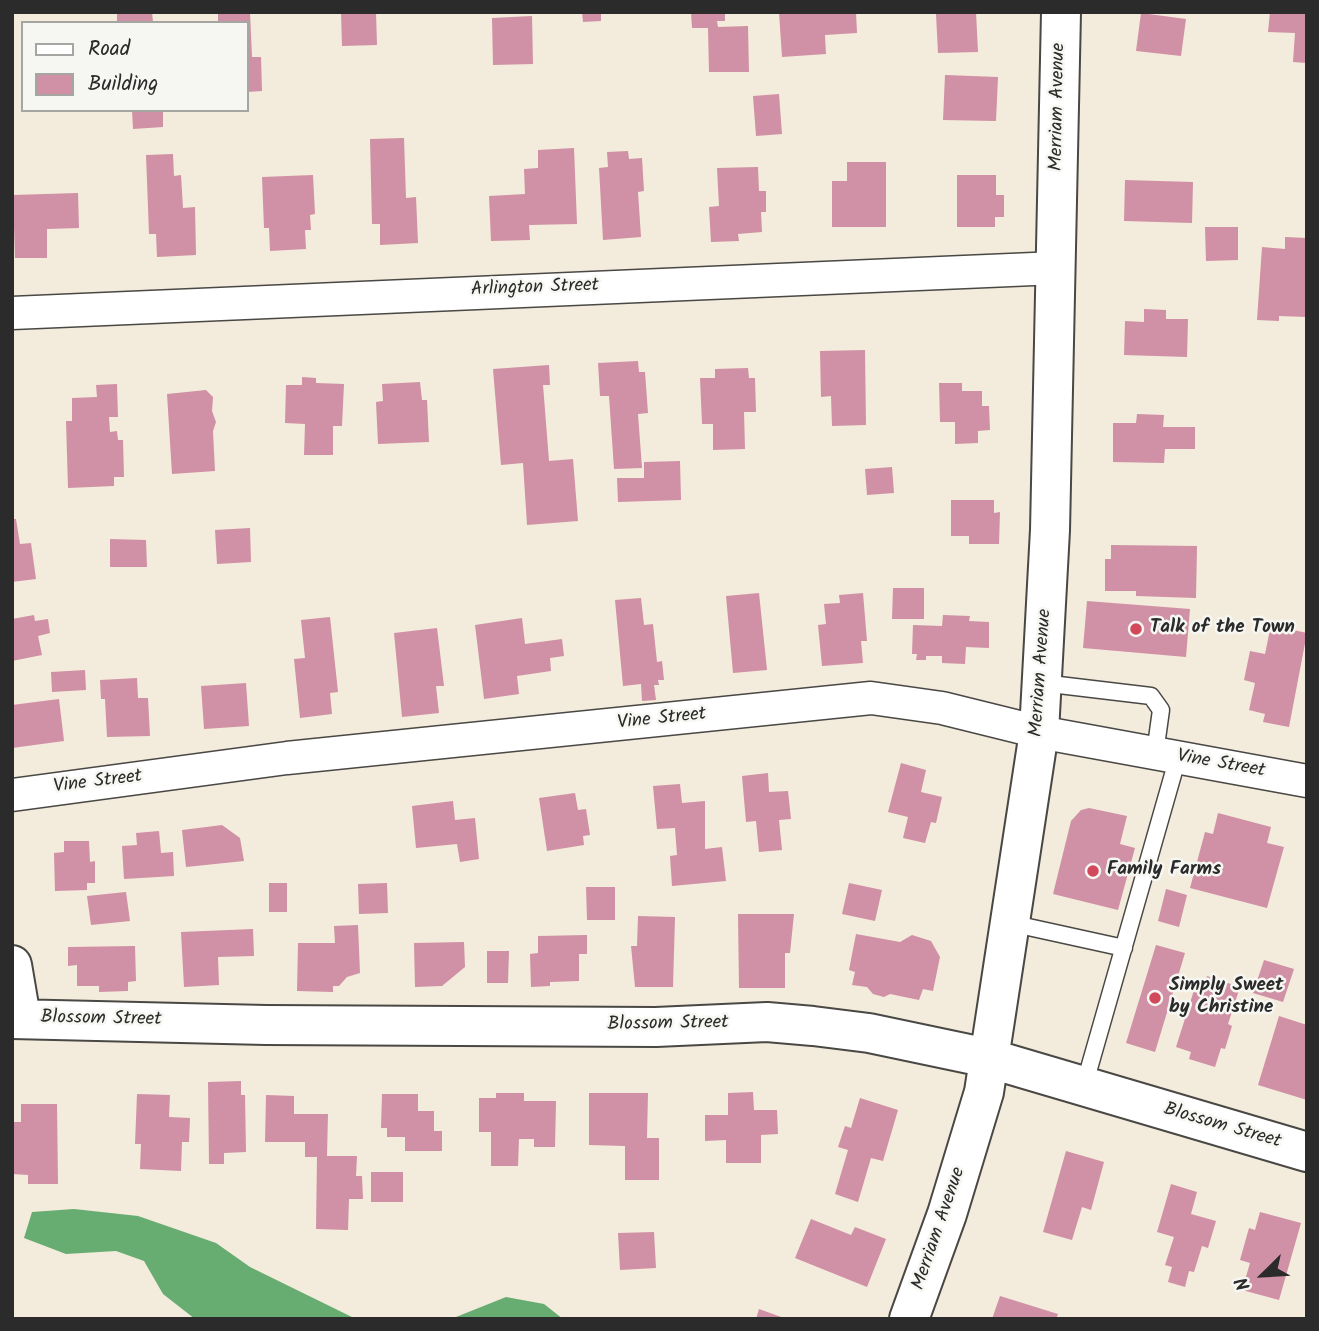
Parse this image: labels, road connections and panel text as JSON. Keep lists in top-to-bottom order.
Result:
{
  "streets": {
    "street": [
      "Merriam Avenue",
      "Arlington Street",
      "Vine Street",
      "Blossom Street"
    ]
  },
  "crossings": [
    ["Merriam Avenue", "Arlington Street"],
    ["Merriam Avenue", "Vine Street"],
    ["Merriam Avenue", "Blossom Street"]
  ],
  "places": ["Talk of the Town", "Family Farms", "Simply Sweet by Christine"],
  "legend": ["Road", "Building"],
  "north": "bottom left"
}
